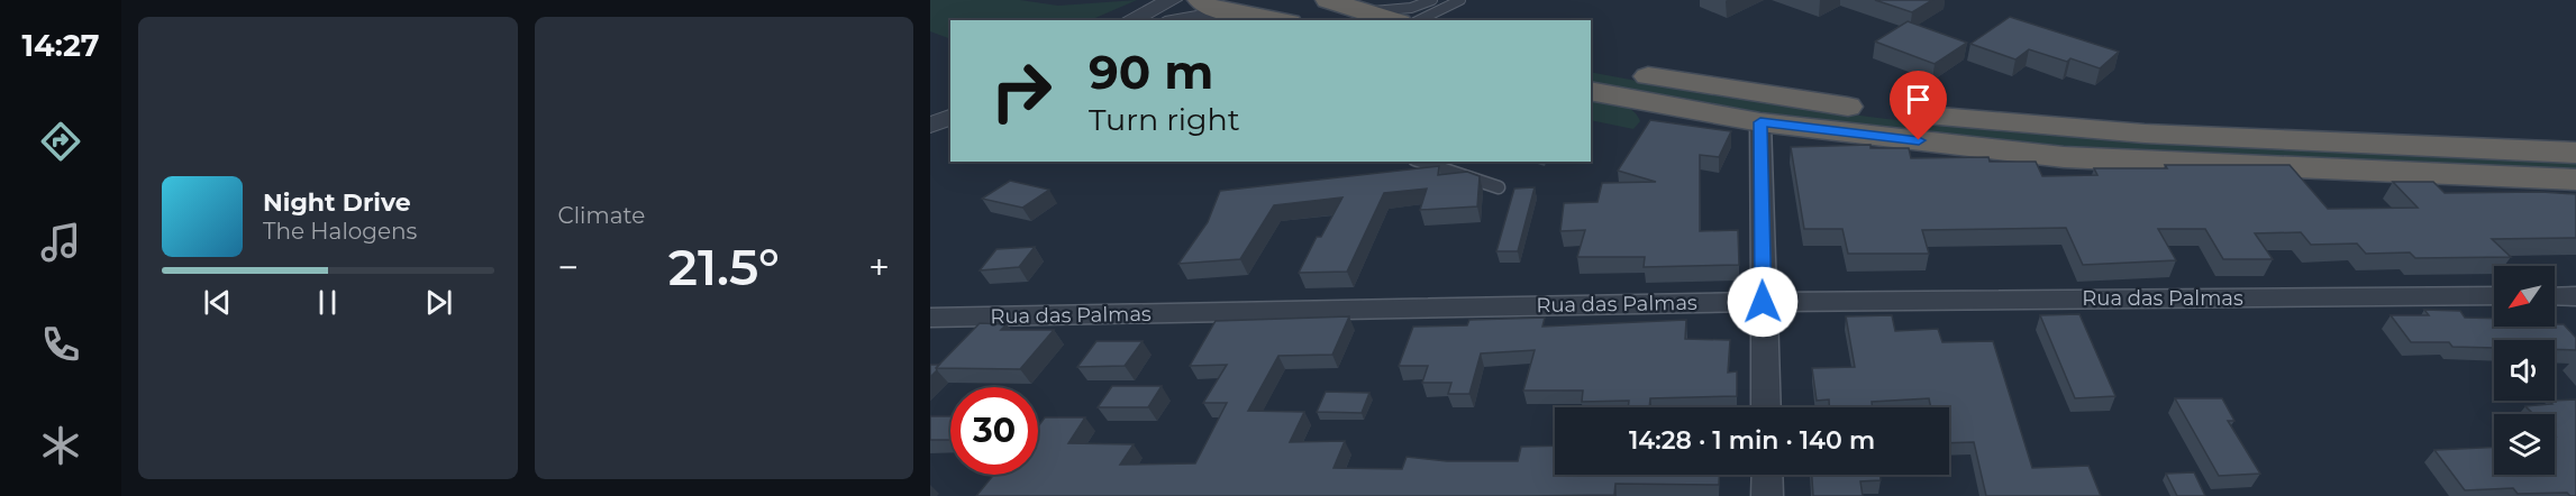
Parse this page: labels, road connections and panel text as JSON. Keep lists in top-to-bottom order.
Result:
{
  "streets": {
    "street": ["Rua das Palmas"]
  },
  "north": "bottom left",
  "page": {
    "tabs": "14:27",
    "tile": "Climate",
    "turn": ["90 m", "Turn right"],
    "song": ["Night Drive", "The Halogens"],
    "heat": ["−", "21.5°", "+"],
    "limit": "30",
    "trip": "14:28 · 1 min · 140 m"
  }
}
